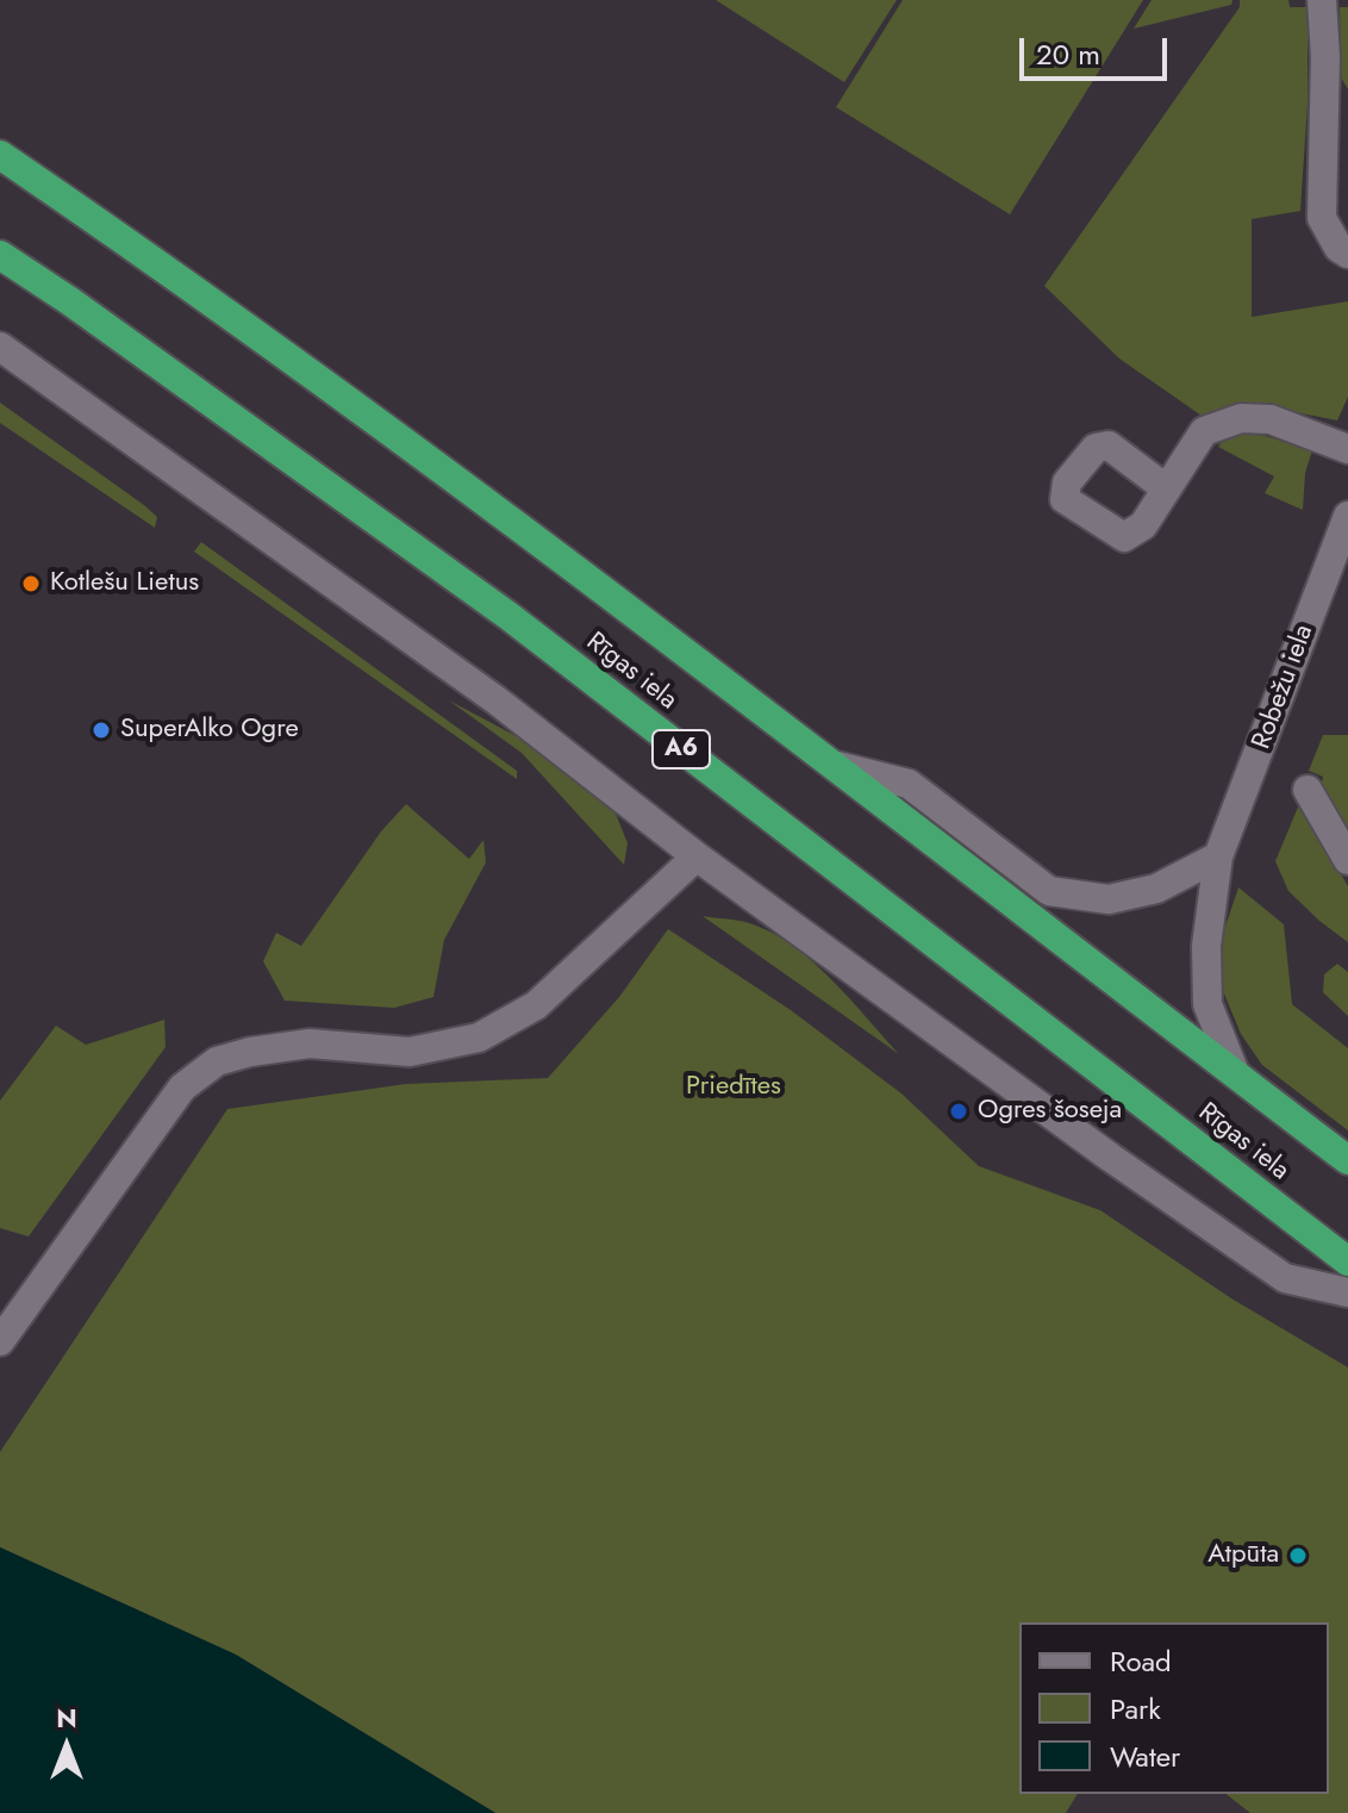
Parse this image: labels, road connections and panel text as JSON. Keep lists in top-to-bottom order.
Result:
{
  "streets": {
    "highway": ["Rīgas iela", "A6"],
    "street": ["Robežu iela"]
  },
  "crossings": [
    ["Rīgas iela", "Robežu iela"]
  ],
  "parks": ["Priedītes"],
  "places": [
    "Kotlešu Lietus",
    "SuperAlko Ogre",
    "Ogres šoseja",
    "Atpūta"
  ],
  "legend": ["Road", "Park", "Water"],
  "scale_bar": "20 m",
  "north": "top"
}
